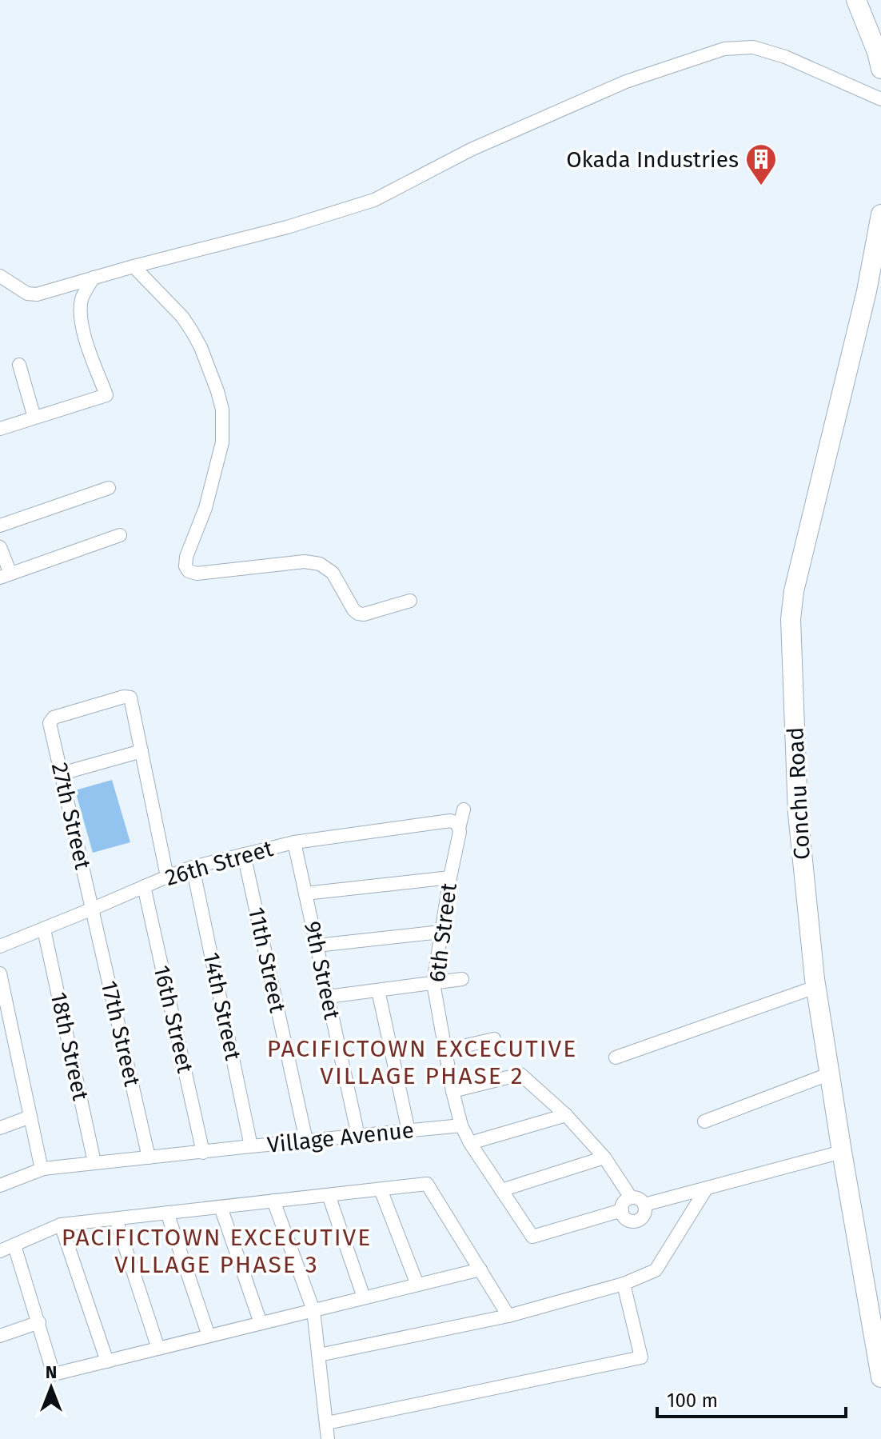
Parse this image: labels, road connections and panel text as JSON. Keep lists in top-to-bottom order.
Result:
{
  "streets": {
    "main road": ["Conchu Road"],
    "street": [
      "27th Street",
      "26th Street",
      "6th Street",
      "11th Street",
      "9th Street",
      "14th Street",
      "16th Street",
      "17th Street",
      "18th Street",
      "Village Avenue"
    ]
  },
  "crossings": [
    ["27th Street", "26th Street"],
    ["27th Street", "17th Street"],
    ["26th Street", "6th Street"],
    ["26th Street", "11th Street"],
    ["26th Street", "9th Street"],
    ["26th Street", "14th Street"],
    ["26th Street", "16th Street"],
    ["26th Street", "17th Street"],
    ["26th Street", "18th Street"],
    ["6th Street", "Village Avenue"],
    ["11th Street", "Village Avenue"],
    ["9th Street", "Village Avenue"],
    ["14th Street", "Village Avenue"],
    ["16th Street", "Village Avenue"],
    ["17th Street", "Village Avenue"],
    ["18th Street", "Village Avenue"]
  ],
  "districts": ["PACIFICTOWN EXCECUTIVE VILLAGE PHASE 2", "PACIFICTOWN EXCECUTIVE VILLAGE PHASE 3"],
  "places": {
    "building": ["Okada Industries"]
  },
  "scale_bar": "100 m",
  "north": "top"
}
